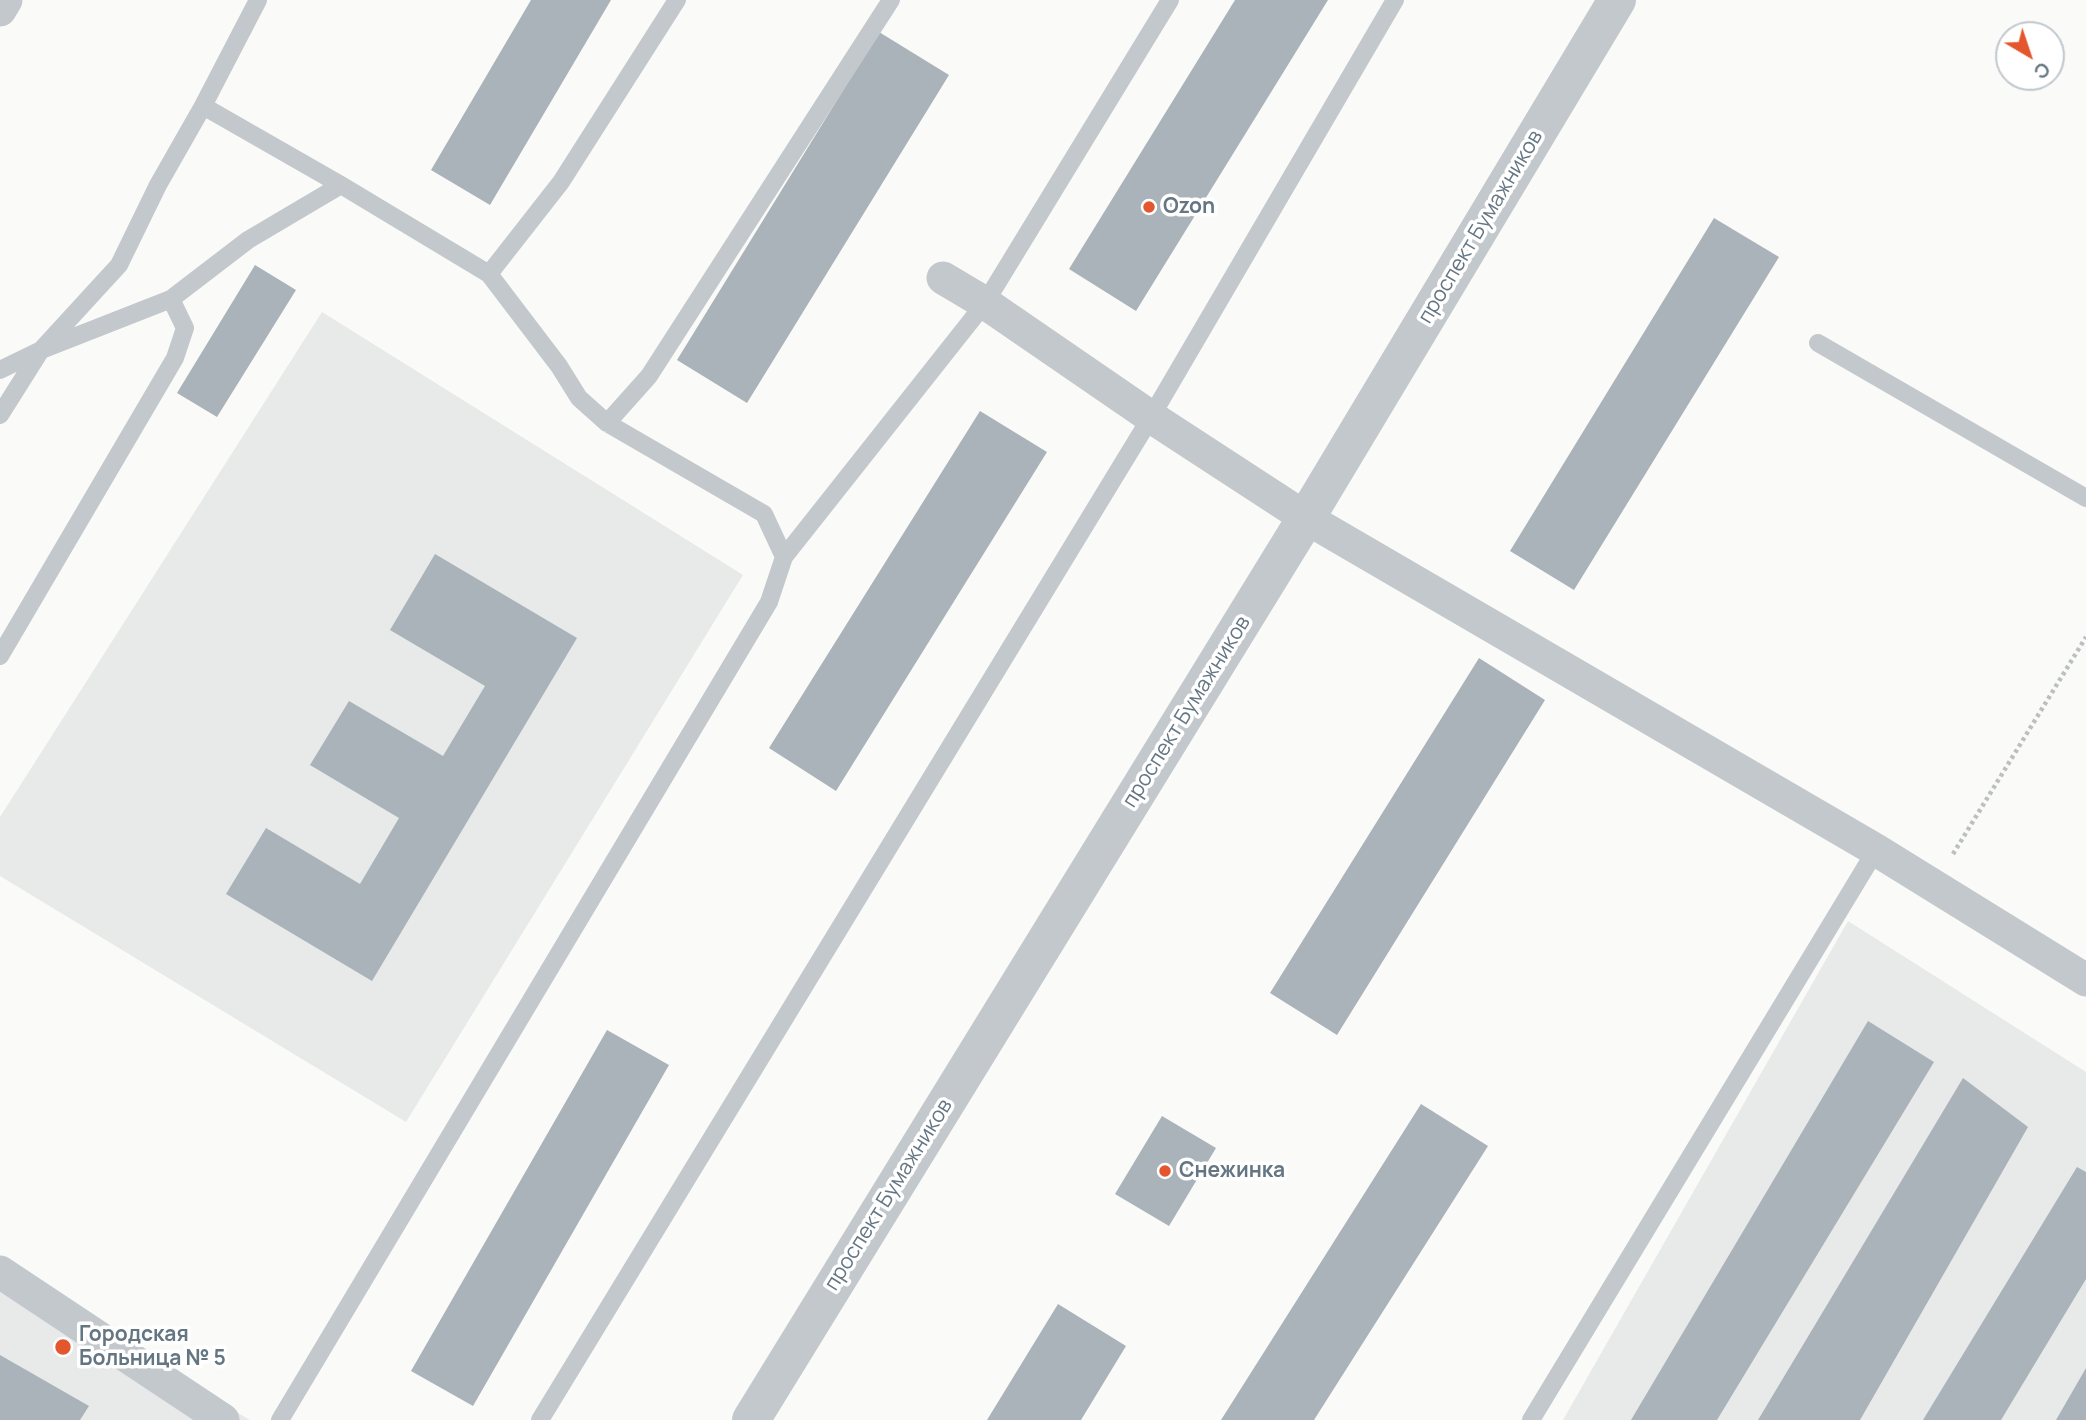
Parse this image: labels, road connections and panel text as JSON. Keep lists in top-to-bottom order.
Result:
{
  "streets": {
    "street": ["проспект Бумажников"]
  },
  "places": ["Ozon", "Снежинка", "Городская Больница № 5"],
  "north": "bottom right"
}
